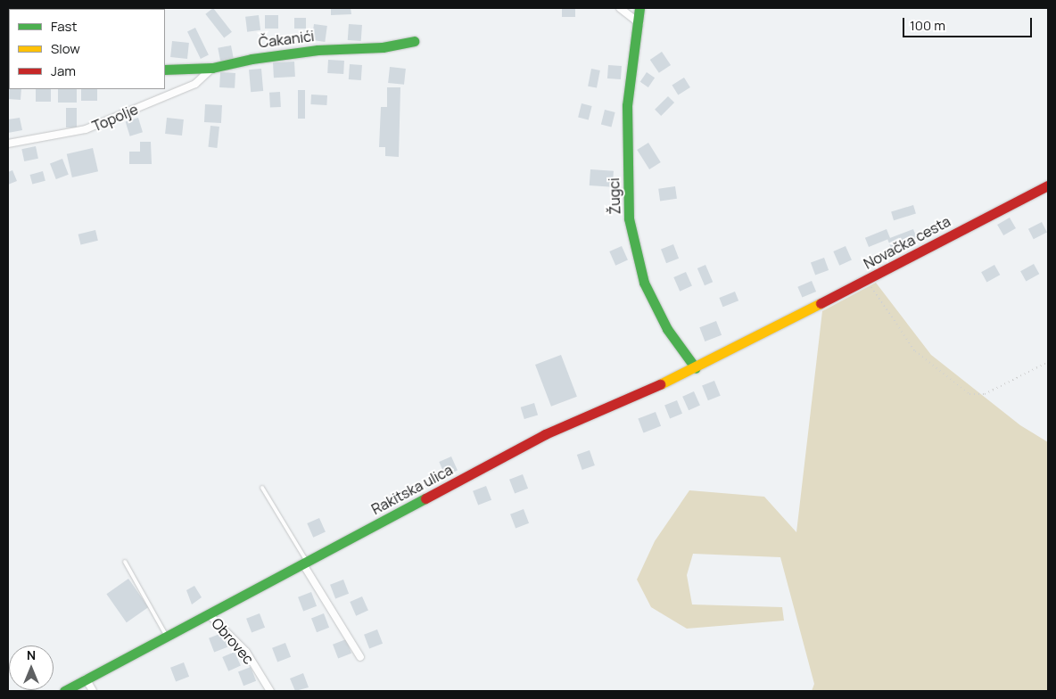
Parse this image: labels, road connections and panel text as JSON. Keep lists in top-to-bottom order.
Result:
{
  "streets": {
    "street": [
      "Čakanići",
      "Topolje",
      "Žugci",
      "Novačka cesta",
      "Rakitska ulica",
      "Obrovec"
    ]
  },
  "crossings": [
    ["Čakanići", "Topolje"],
    ["Žugci", "Rakitska ulica"],
    ["Novačka cesta", "Rakitska ulica"],
    ["Rakitska ulica", "Obrovec"]
  ],
  "legend": ["Fast", "Slow", "Jam"],
  "scale_bar": "100 m",
  "north": "top"
}
